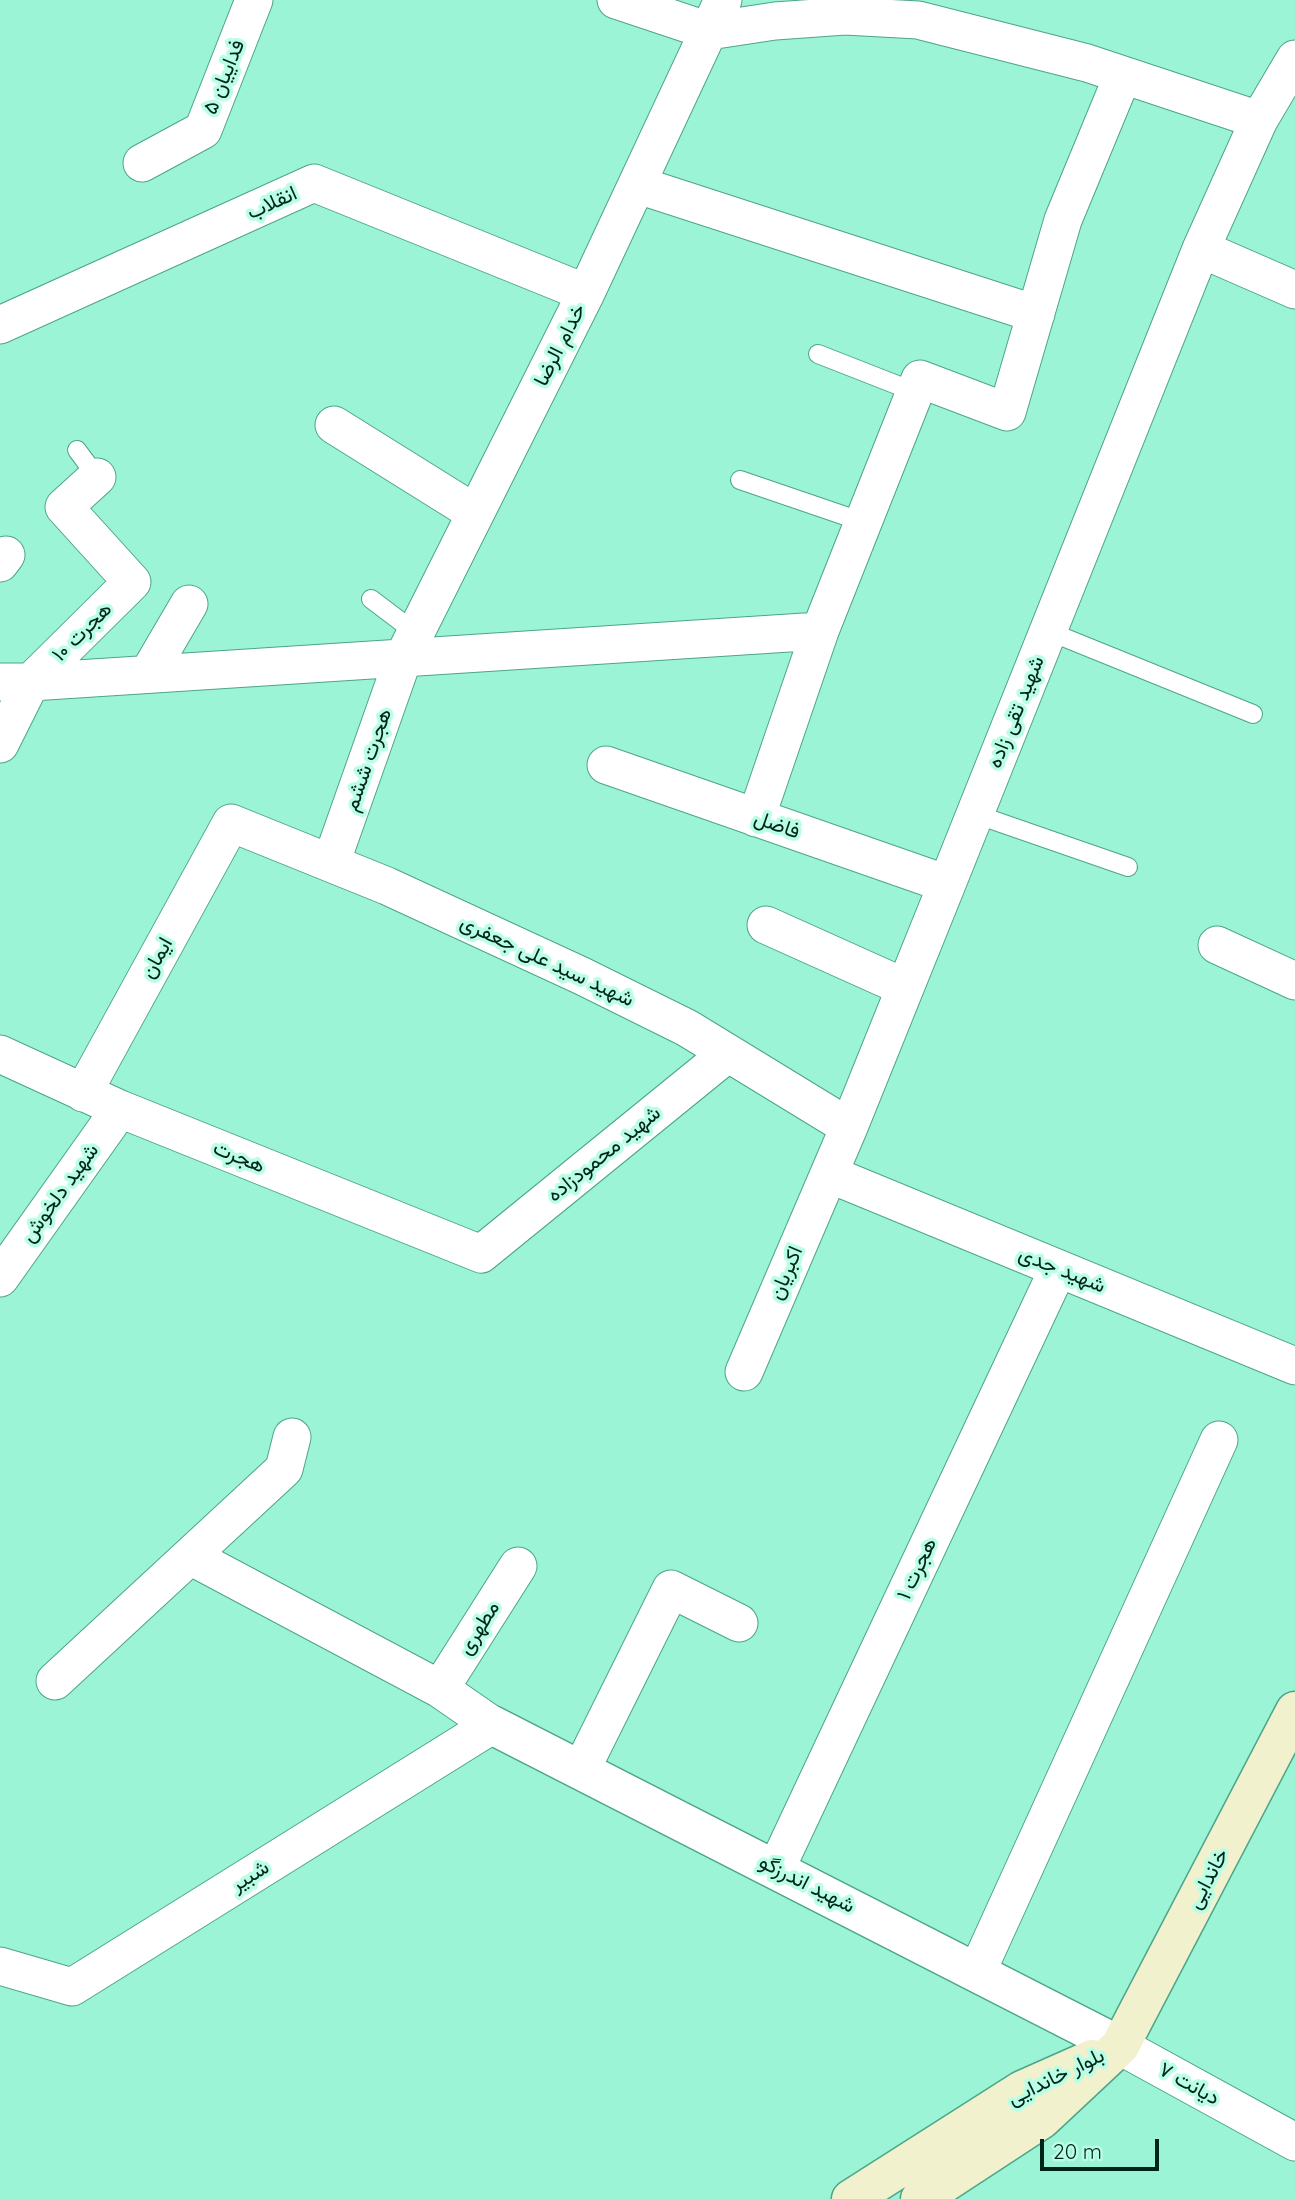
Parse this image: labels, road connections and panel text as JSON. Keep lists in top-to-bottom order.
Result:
{
  "streets": {
    "main road": ["خاندایی", "بلوار خاندایی"],
    "street": [
      "فداییان ۵",
      "انقلاب",
      "خدام الرضا",
      "هجرت ۱۰",
      "شهید تقی زاده",
      "هجرت ششم",
      "فاضل",
      "ایمان",
      "شهید سید علی جعفری",
      "شهید محمودزاده",
      "هجرت",
      "شهید دلخوش",
      "شهید جدی",
      "اکبریان",
      "هجرت ۱",
      "مطهری",
      "شبیر",
      "شهید اندرزگو",
      "دیانت ۷"
    ]
  },
  "crossings": [
    ["انقلاب", "خدام الرضا"],
    ["خدام الرضا", "هجرت ششم"],
    ["شهید تقی زاده", "فاضل"],
    ["شهید تقی زاده", "شهید سید علی جعفری"],
    ["شهید تقی زاده", "شهید جدی"],
    ["شهید تقی زاده", "اکبریان"],
    ["هجرت ششم", "شهید سید علی جعفری"],
    ["ایمان", "شهید سید علی جعفری"],
    ["ایمان", "هجرت"],
    ["شهید سید علی جعفری", "شهید محمودزاده"],
    ["شهید محمودزاده", "هجرت"],
    ["هجرت", "شهید دلخوش"],
    ["شهید جدی", "اکبریان"],
    ["شهید جدی", "هجرت ۱"],
    ["هجرت ۱", "شهید اندرزگو"],
    ["شبیر", "شهید اندرزگو"],
    ["خاندایی", "شهید اندرزگو"],
    ["خاندایی", "بلوار خاندایی"],
    ["خاندایی", "دیانت ۷"],
    ["شهید اندرزگو", "بلوار خاندایی"],
    ["شهید اندرزگو", "دیانت ۷"],
    ["بلوار خاندایی", "دیانت ۷"]
  ],
  "scale_bar": "20 m"
}
